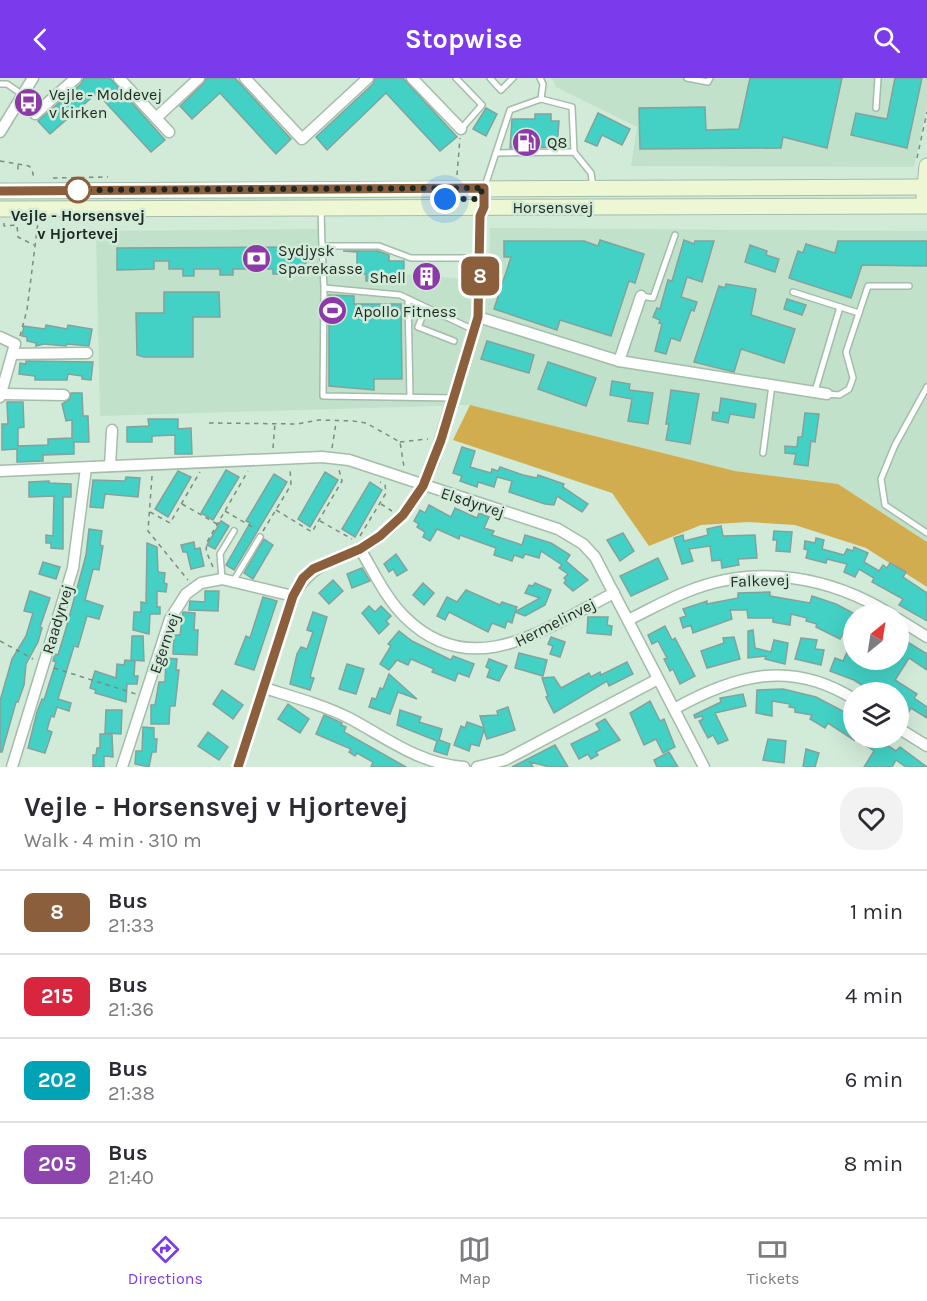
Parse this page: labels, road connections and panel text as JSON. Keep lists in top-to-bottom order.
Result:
{
  "streets": {
    "main road": ["Horsensvej"],
    "street": [
      "Elsdyrvej",
      "Falkevej",
      "Raadyrvej",
      "Hermelinvej",
      "Egernvej"
    ]
  },
  "crossings": [
    ["Elsdyrvej", "Falkevej"],
    ["Elsdyrvej", "Raadyrvej"],
    ["Elsdyrvej", "Hermelinvej"]
  ],
  "places": {
    "bus stop": ["Vejle - Moldevej v kirken"],
    "fuel station": ["Q8"],
    "other": ["Vejle - Horsensvej v Hjortevej"],
    "bank": ["Sydjysk Sparekasse"],
    "building": ["Shell"],
    "sports": ["Apollo Fitness"]
  },
  "lines": ["bus line 8"],
  "north": "top right",
  "page": {
    "header": "Stopwise",
    "on_map": "8",
    "heading": ["Vejle - Horsensvej v Hjortevej", "Walk · 4 min · 310 m"],
    "list": [
      {
        "mark": "8",
        "name": "Bus",
        "note": "21:33",
        "value": "1 min"
      },
      {
        "mark": "215",
        "name": "Bus",
        "note": "21:36",
        "value": "4 min"
      },
      {
        "mark": "202",
        "name": "Bus",
        "note": "21:38",
        "value": "6 min"
      },
      {
        "mark": "205",
        "name": "Bus",
        "note": "21:40",
        "value": "8 min"
      }
    ],
    "tabs": ["Directions", "Map", "Tickets"]
  }
}
